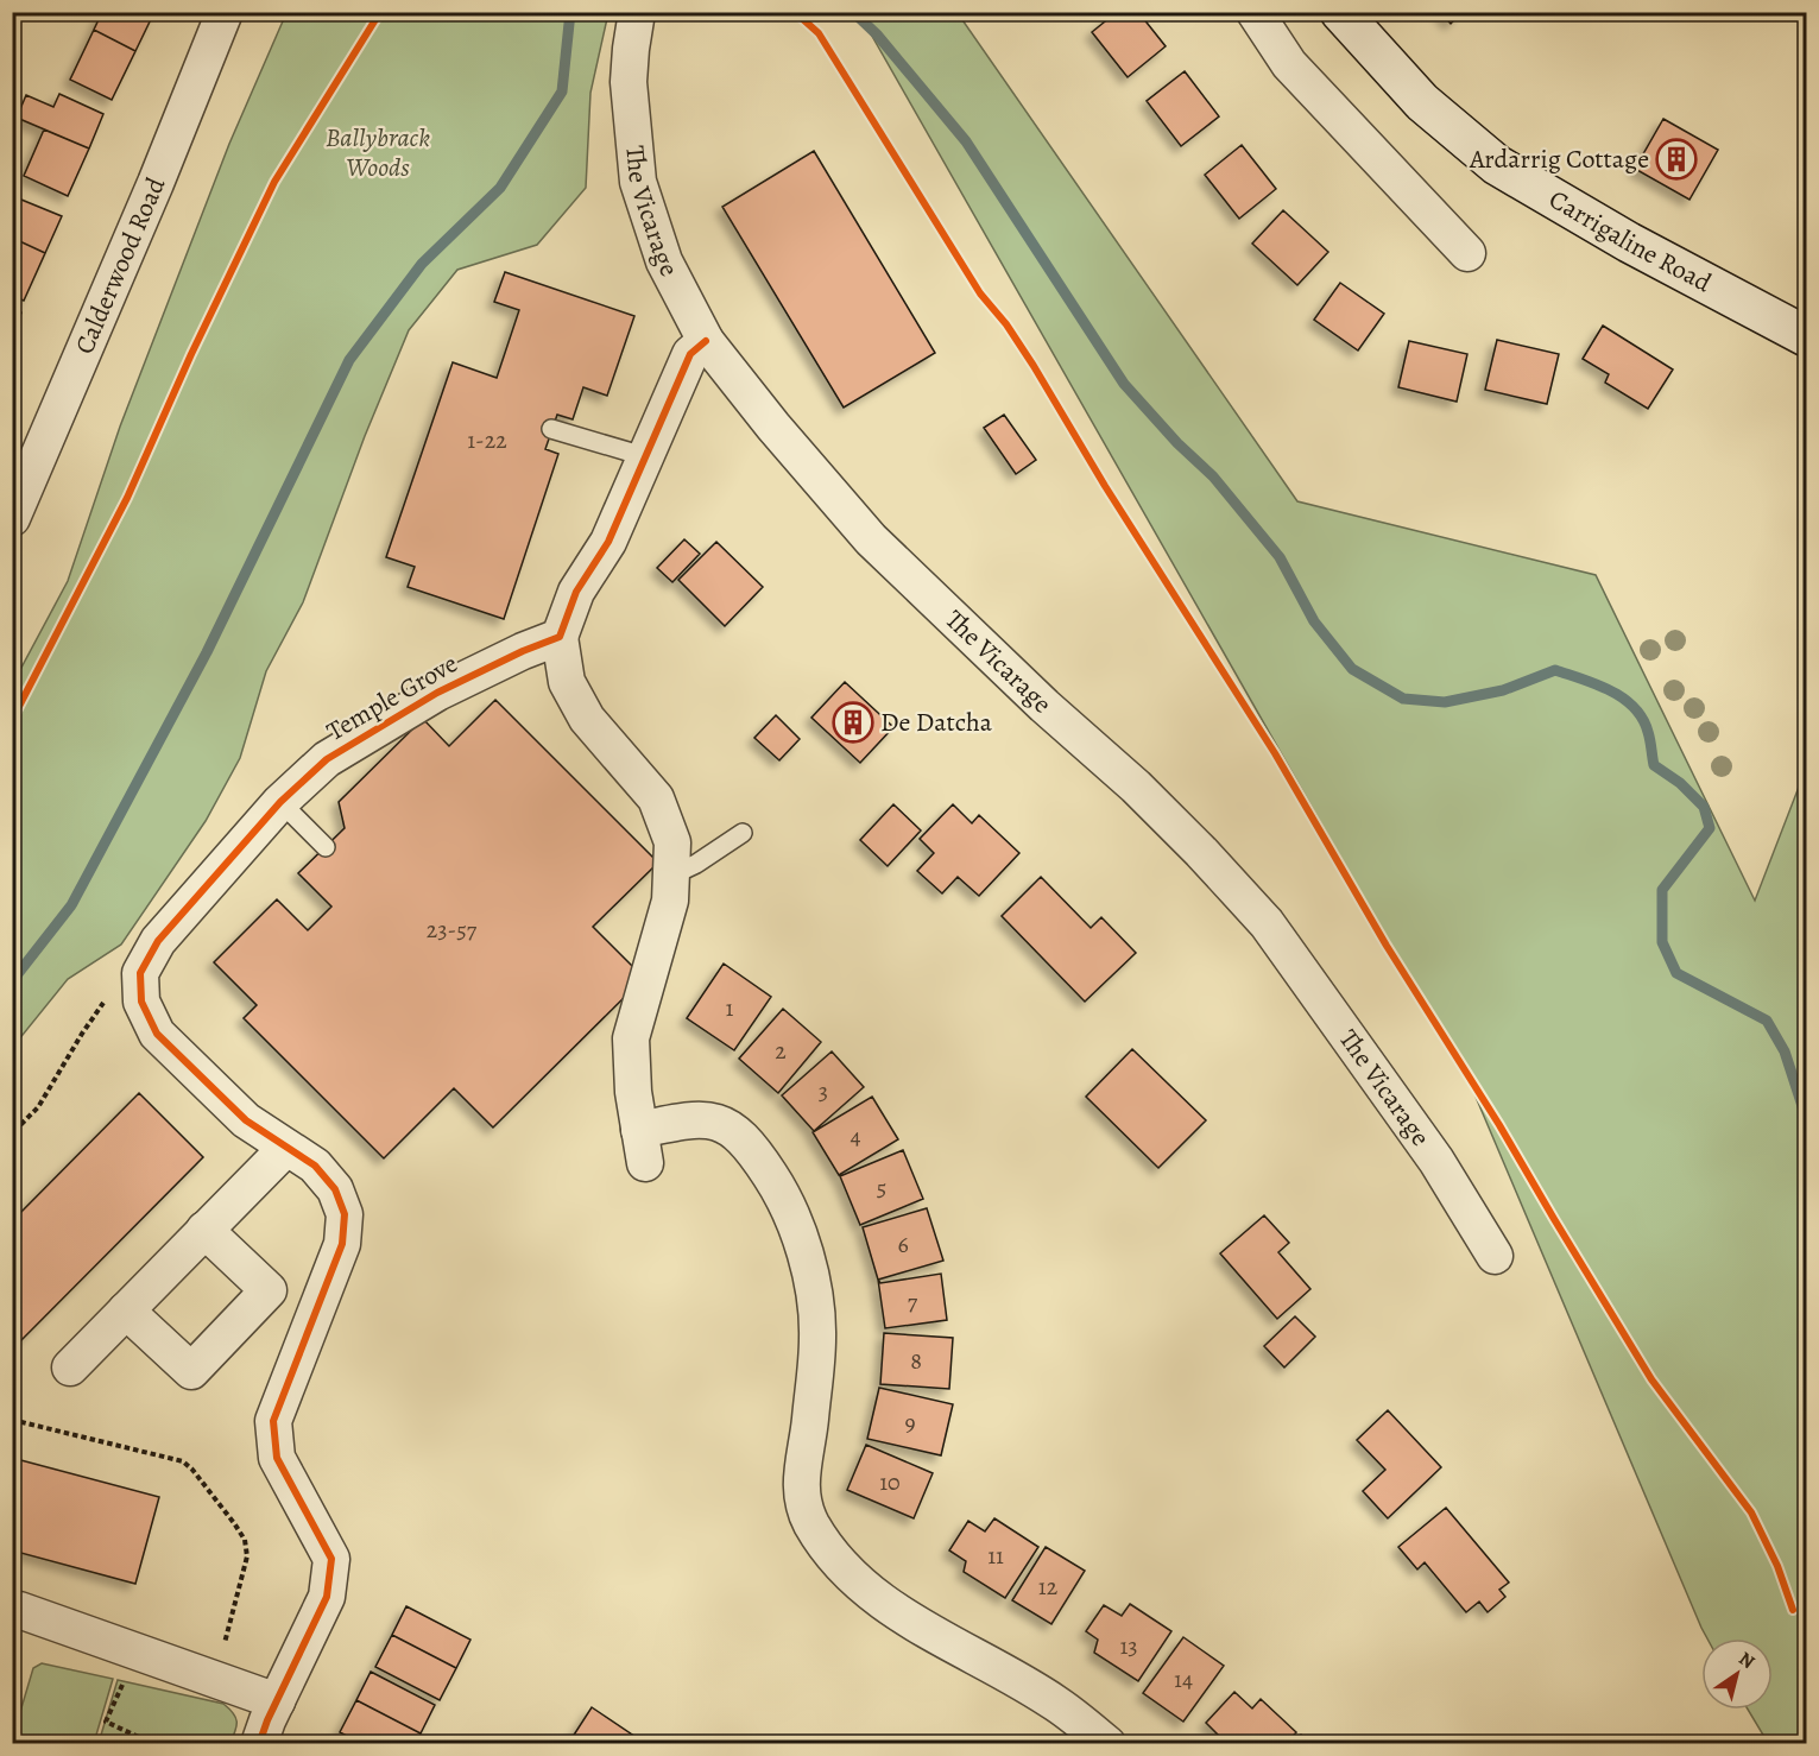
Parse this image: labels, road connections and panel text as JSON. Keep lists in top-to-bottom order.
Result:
{
  "streets": {
    "main road": ["Carrigaline Road"],
    "street": ["The Vicarage", "Calderwood Road", "Temple Grove"]
  },
  "parks": ["Ballybrack Woods"],
  "places": {
    "building": ["Ardarrig Cottage", "De Datcha"]
  },
  "house_numbers": [
    "1-22",
    "23-57",
    "1",
    "2",
    "3",
    "4",
    "5",
    "6",
    "7",
    "8",
    "9",
    "10",
    "11",
    "12",
    "13",
    "14"
  ],
  "north": "top right"
}
